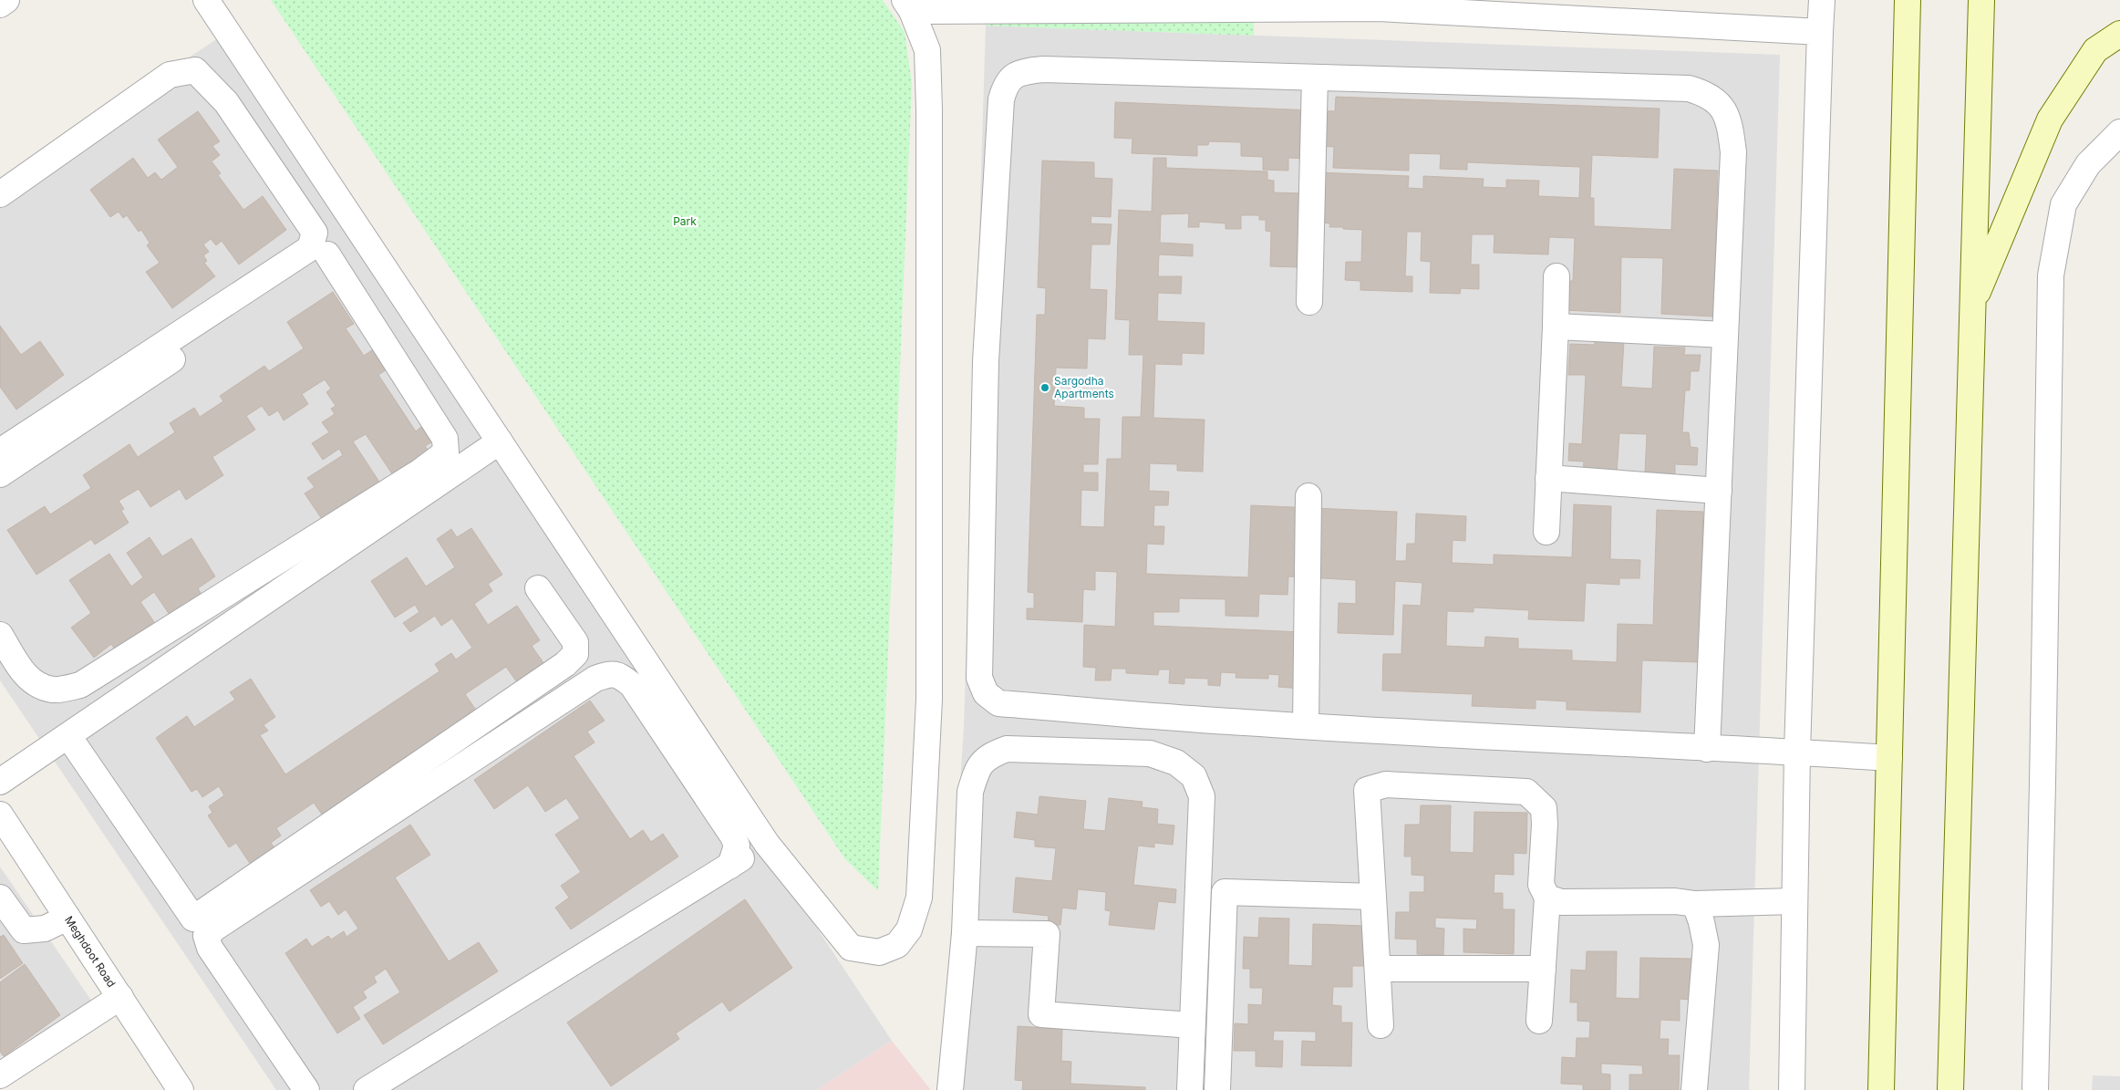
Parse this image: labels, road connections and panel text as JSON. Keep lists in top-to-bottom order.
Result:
{
  "streets": {
    "street": ["Meghdoot Road"]
  },
  "parks": ["Park"],
  "places": ["Sargodha Apartments"]
}
